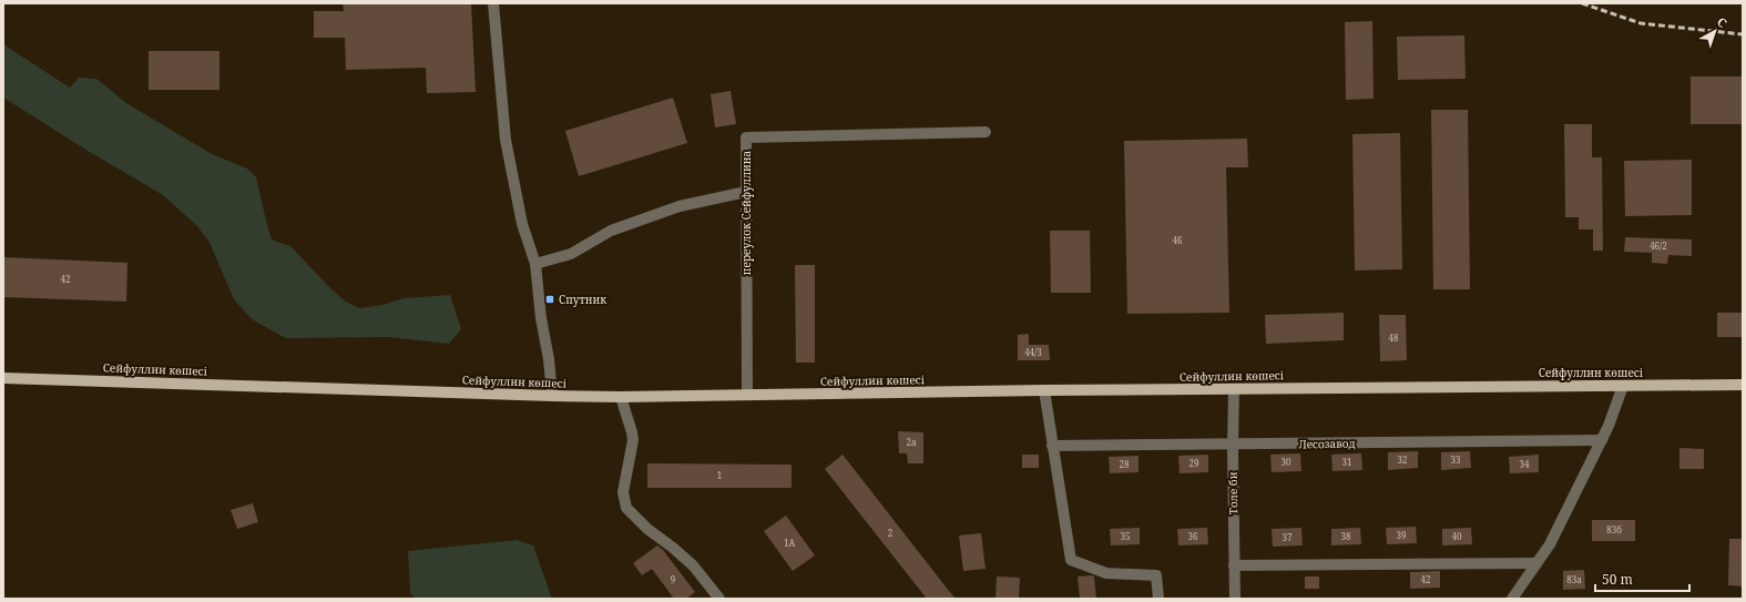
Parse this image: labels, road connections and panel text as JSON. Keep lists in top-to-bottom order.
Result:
{
  "streets": {
    "main road": ["Сейфуллин көшесі"],
    "street": ["переулок Сейфуллина", "Лесозавод", "Толе би"]
  },
  "crossings": [
    ["переулок Сейфуллина", "Сейфуллин көшесі"],
    ["Сейфуллин көшесі", "Толе би"],
    ["Лесозавод", "Толе би"]
  ],
  "places": {
    "transit": ["Спутник"]
  },
  "house_numbers": [
    "46",
    "46/2",
    "42",
    "48",
    "44/3",
    "2а",
    "32",
    "33",
    "30",
    "31",
    "29",
    "28",
    "34",
    "1",
    "83б",
    "2",
    "39",
    "35",
    "36",
    "38",
    "40",
    "37",
    "1А",
    "9",
    "42",
    "83а"
  ],
  "scale_bar": "50 m",
  "north": "top right"
}
